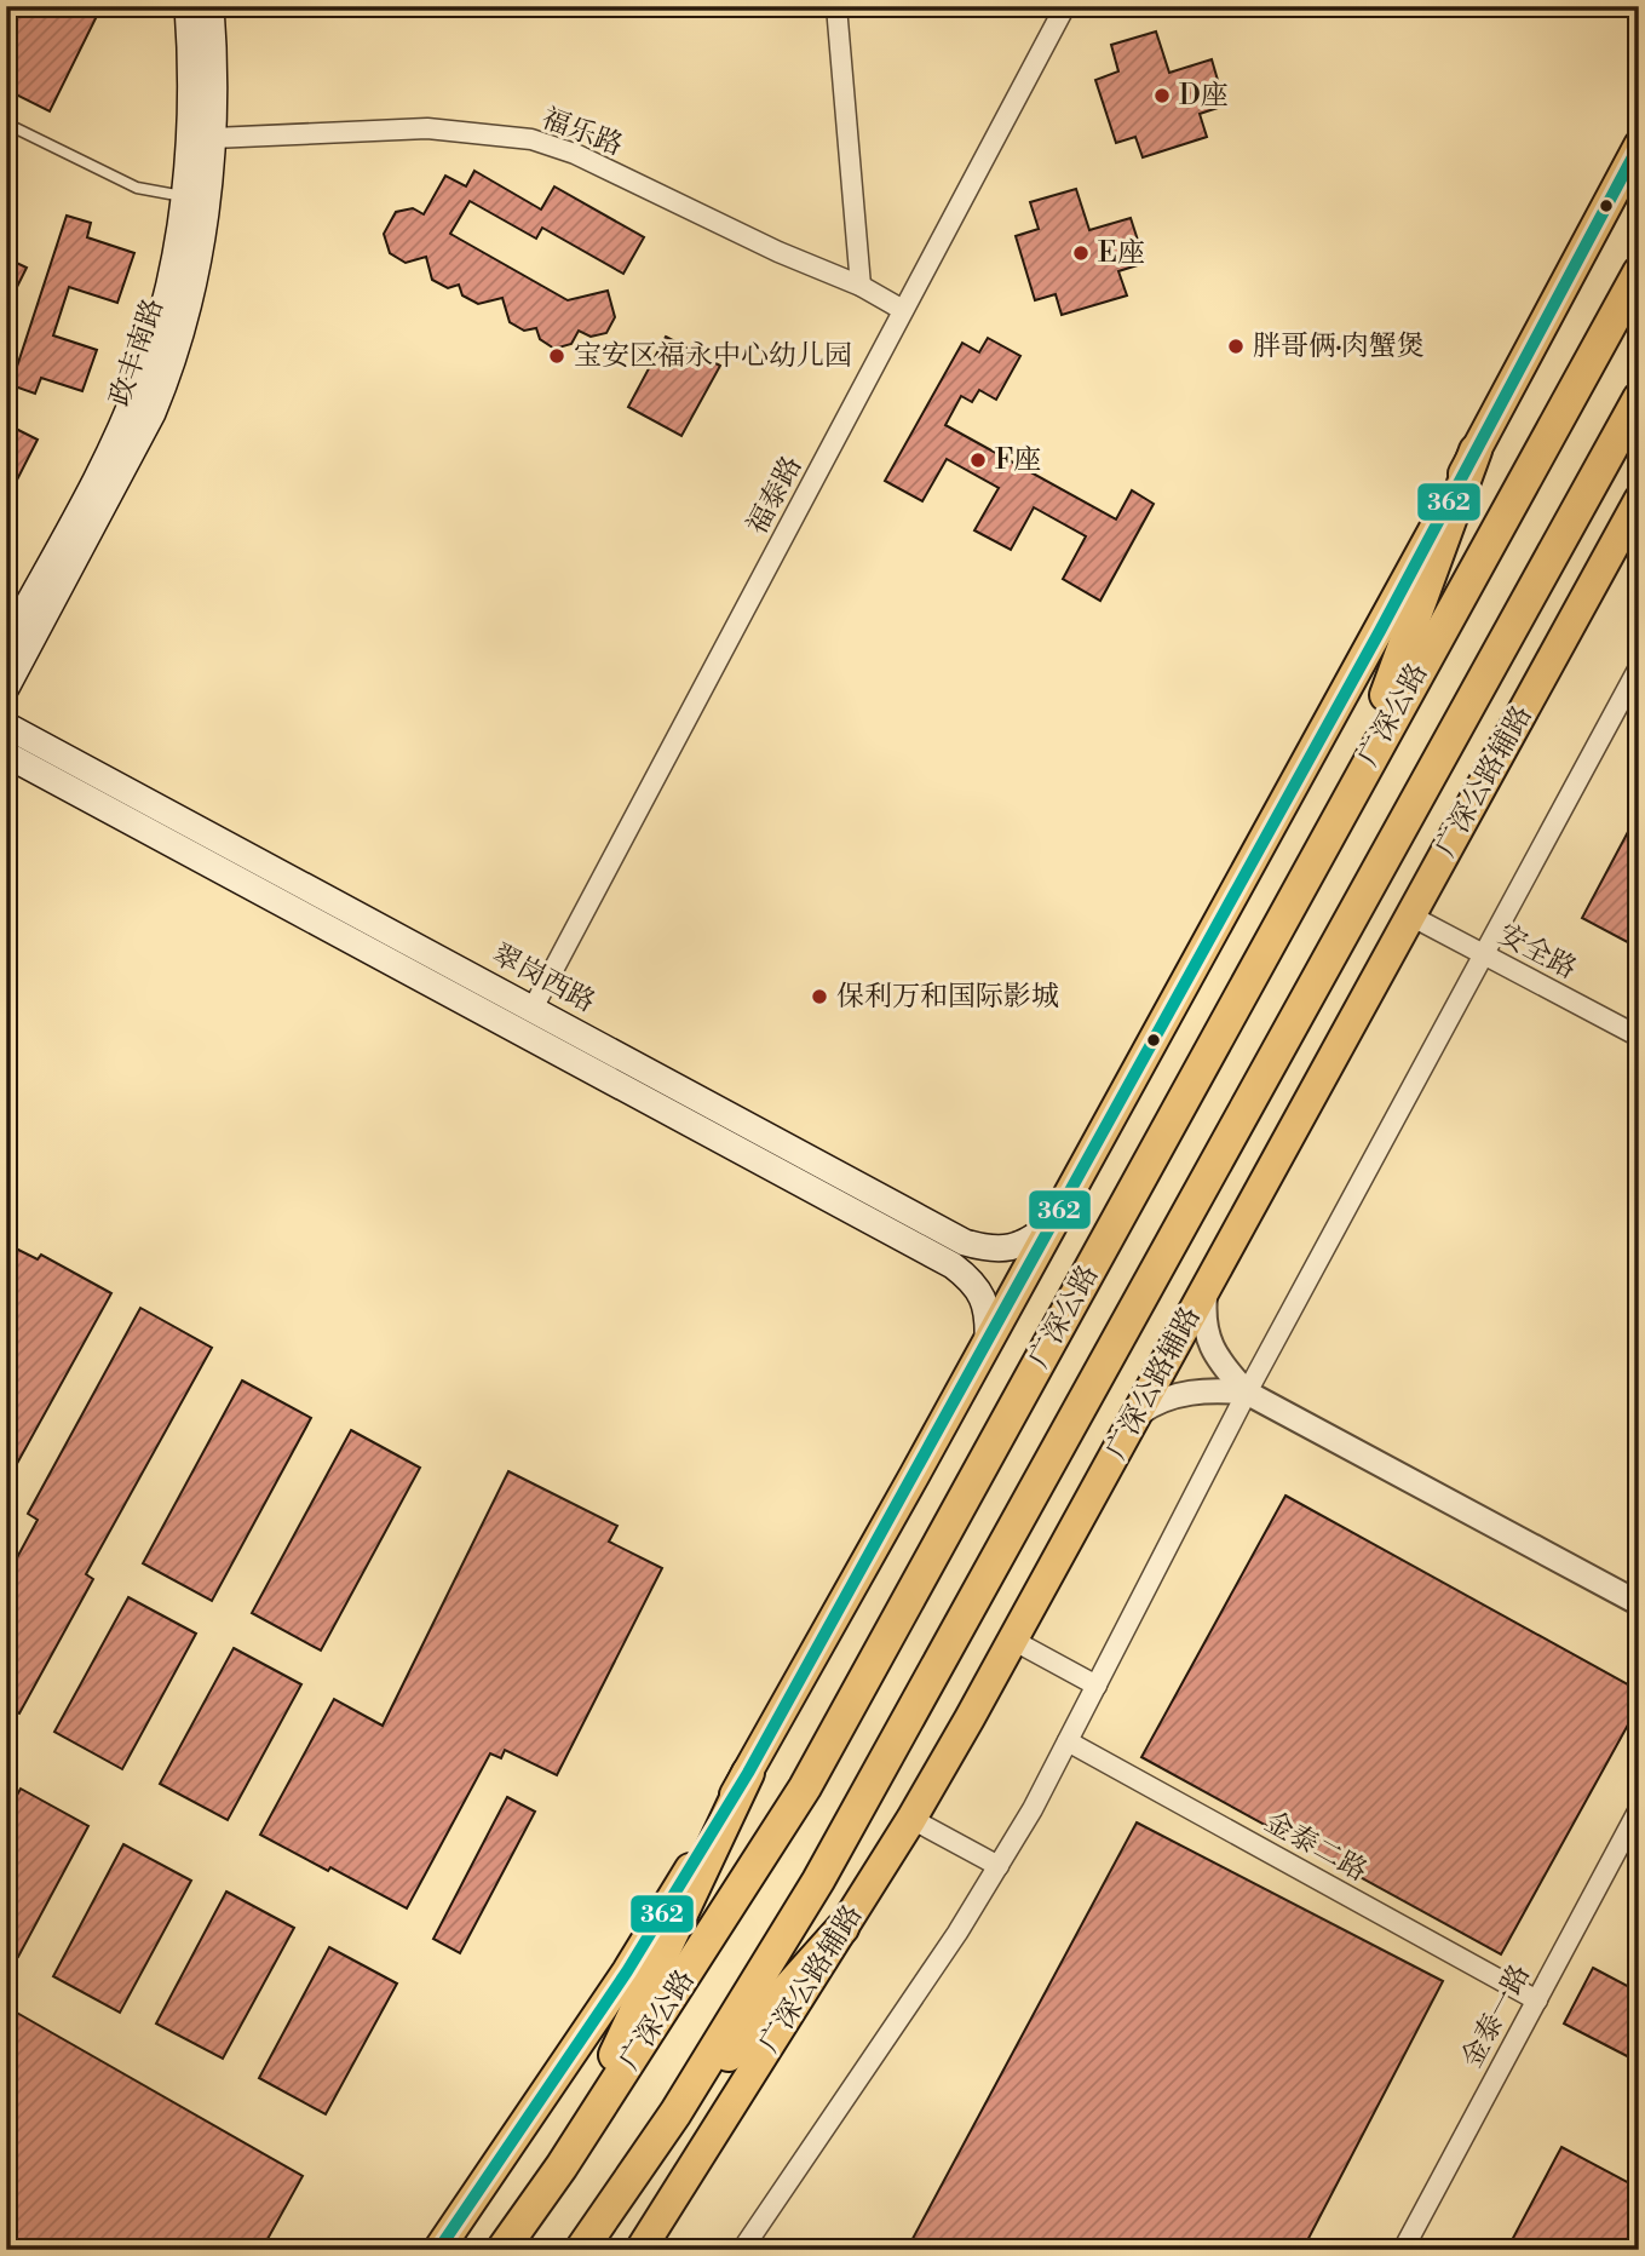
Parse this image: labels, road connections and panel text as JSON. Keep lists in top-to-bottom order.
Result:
{
  "streets": {
    "highway": ["广深公路"],
    "main road": ["政丰南路", "广深公路辅路", "翠岗西路"],
    "street": [
      "福乐路",
      "福泰路",
      "安全路",
      "金泰二路",
      "金泰一路"
    ]
  },
  "crossings": [
    ["福乐路", "政丰南路"],
    ["福乐路", "福泰路"],
    ["福泰路", "翠岗西路"],
    ["广深公路辅路", "安全路"],
    ["金泰二路", "金泰一路"]
  ],
  "places": [
    "D座",
    "E座",
    "胖哥俩·肉蟹煲",
    "宝安区福永中心幼儿园",
    "F座",
    "保利万和国际影城"
  ],
  "lines": ["transit line 362"]
}
